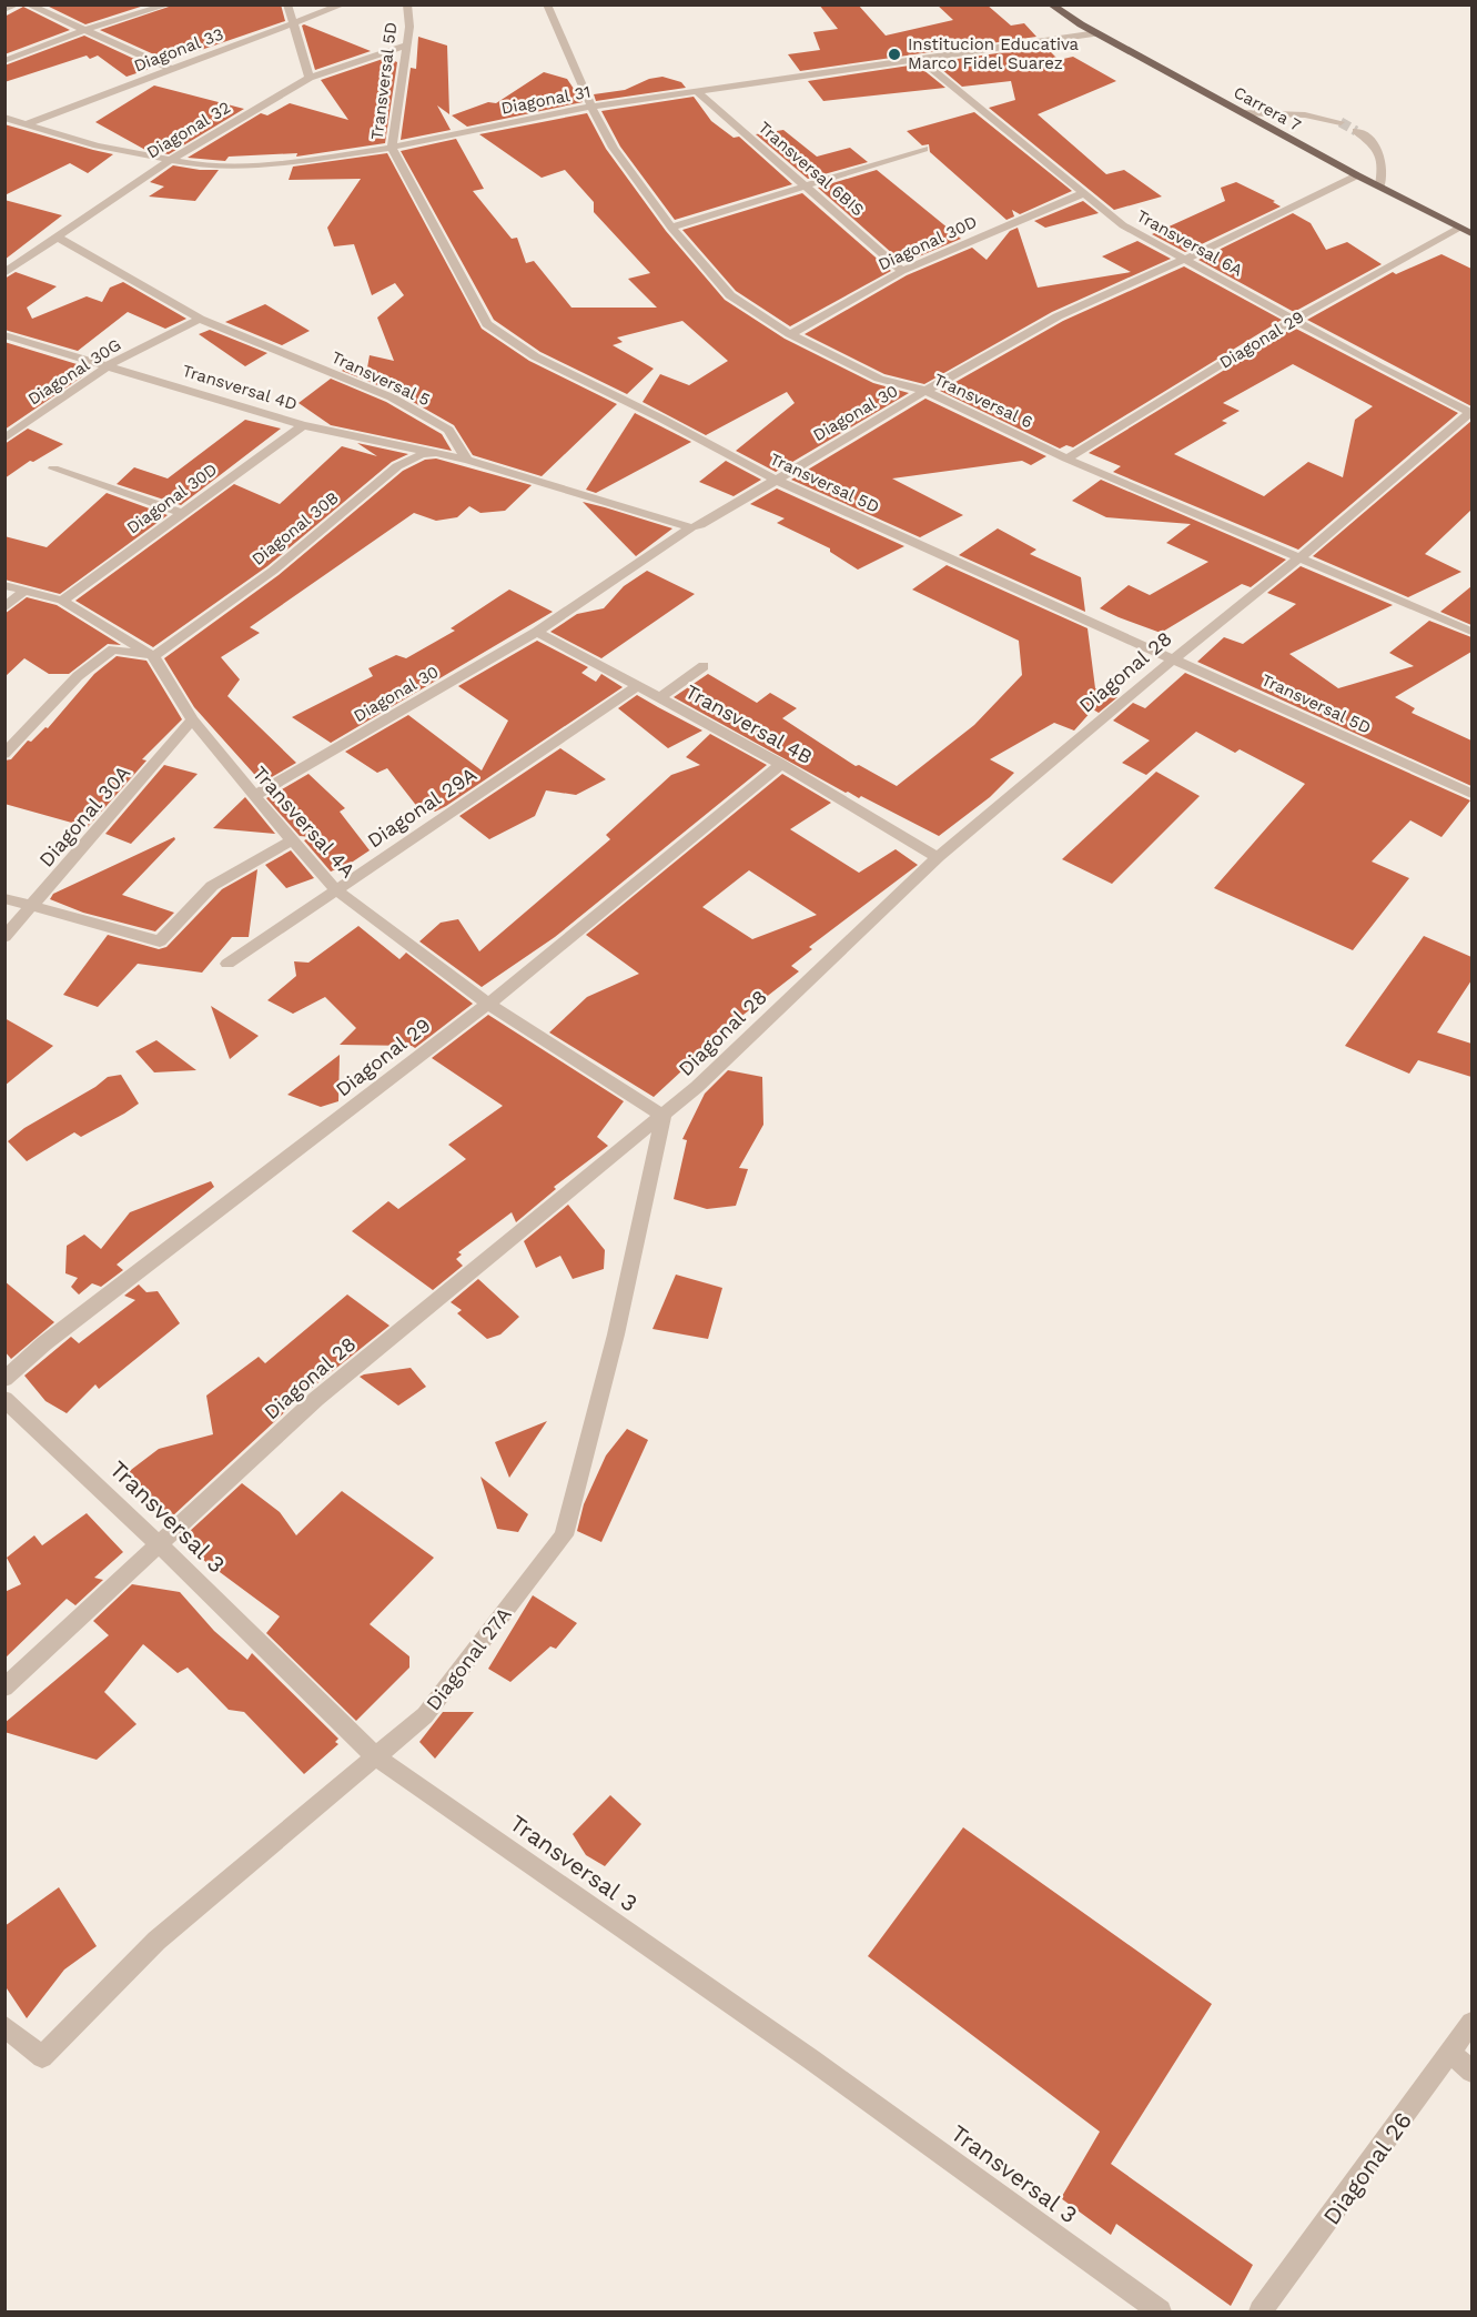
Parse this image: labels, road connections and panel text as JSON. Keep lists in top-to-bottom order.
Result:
{
  "streets": {
    "main road": ["Carrera 7"],
    "street": [
      "Diagonal 33",
      "Transversal 5D",
      "Diagonal 31",
      "Diagonal 32",
      "Transversal 6BIS",
      "Diagonal 30D",
      "Transversal 6A",
      "Diagonal 29",
      "Diagonal 30G",
      "Transversal 5",
      "Transversal 4D",
      "Transversal 6",
      "Diagonal 30",
      "Diagonal 30B",
      "Diagonal 28",
      "Transversal 4B",
      "Diagonal 29A",
      "Diagonal 30A",
      "Transversal 4A",
      "Transversal 3",
      "Diagonal 27A",
      "Diagonal 26"
    ]
  },
  "crossings": [
    ["Diagonal 33", "Diagonal 31"],
    ["Transversal 5D", "Diagonal 31"],
    ["Transversal 5D", "Diagonal 32"],
    ["Transversal 5D", "Diagonal 30"],
    ["Transversal 5D", "Diagonal 28"],
    ["Diagonal 31", "Carrera 7"],
    ["Diagonal 31", "Diagonal 32"],
    ["Diagonal 31", "Transversal 6BIS"],
    ["Diagonal 31", "Transversal 6A"],
    ["Diagonal 31", "Transversal 6"],
    ["Carrera 7", "Diagonal 29"],
    ["Carrera 7", "Diagonal 30"],
    ["Diagonal 32", "Transversal 5"],
    ["Transversal 6BIS", "Diagonal 30D"],
    ["Diagonal 30D", "Transversal 6A"],
    ["Diagonal 30D", "Transversal 4D"],
    ["Diagonal 30D", "Transversal 6"],
    ["Diagonal 30D", "Transversal 4A"],
    ["Transversal 6A", "Diagonal 29"],
    ["Transversal 6A", "Diagonal 30"],
    ["Transversal 6A", "Diagonal 28"],
    ["Diagonal 29", "Transversal 6"],
    ["Diagonal 29", "Transversal 4B"],
    ["Diagonal 29", "Transversal 4A"],
    ["Diagonal 30G", "Transversal 5"],
    ["Diagonal 30G", "Transversal 4D"],
    ["Transversal 5", "Transversal 4D"],
    ["Transversal 5", "Diagonal 30B"],
    ["Transversal 4D", "Diagonal 30B"],
    ["Transversal 6", "Diagonal 30"],
    ["Transversal 6", "Diagonal 28"],
    ["Diagonal 30", "Transversal 4B"],
    ["Diagonal 30", "Transversal 4A"],
    ["Diagonal 30B", "Transversal 4A"],
    ["Diagonal 28", "Transversal 4B"],
    ["Diagonal 28", "Transversal 4A"],
    ["Diagonal 28", "Transversal 3"],
    ["Diagonal 28", "Diagonal 27A"],
    ["Transversal 4B", "Diagonal 29A"],
    ["Diagonal 29A", "Transversal 4A"],
    ["Diagonal 30A", "Transversal 4A"],
    ["Transversal 4A", "Diagonal 27A"],
    ["Transversal 3", "Diagonal 27A"]
  ],
  "places": ["Institucion Educativa Marco Fidel Suarez"]
}
